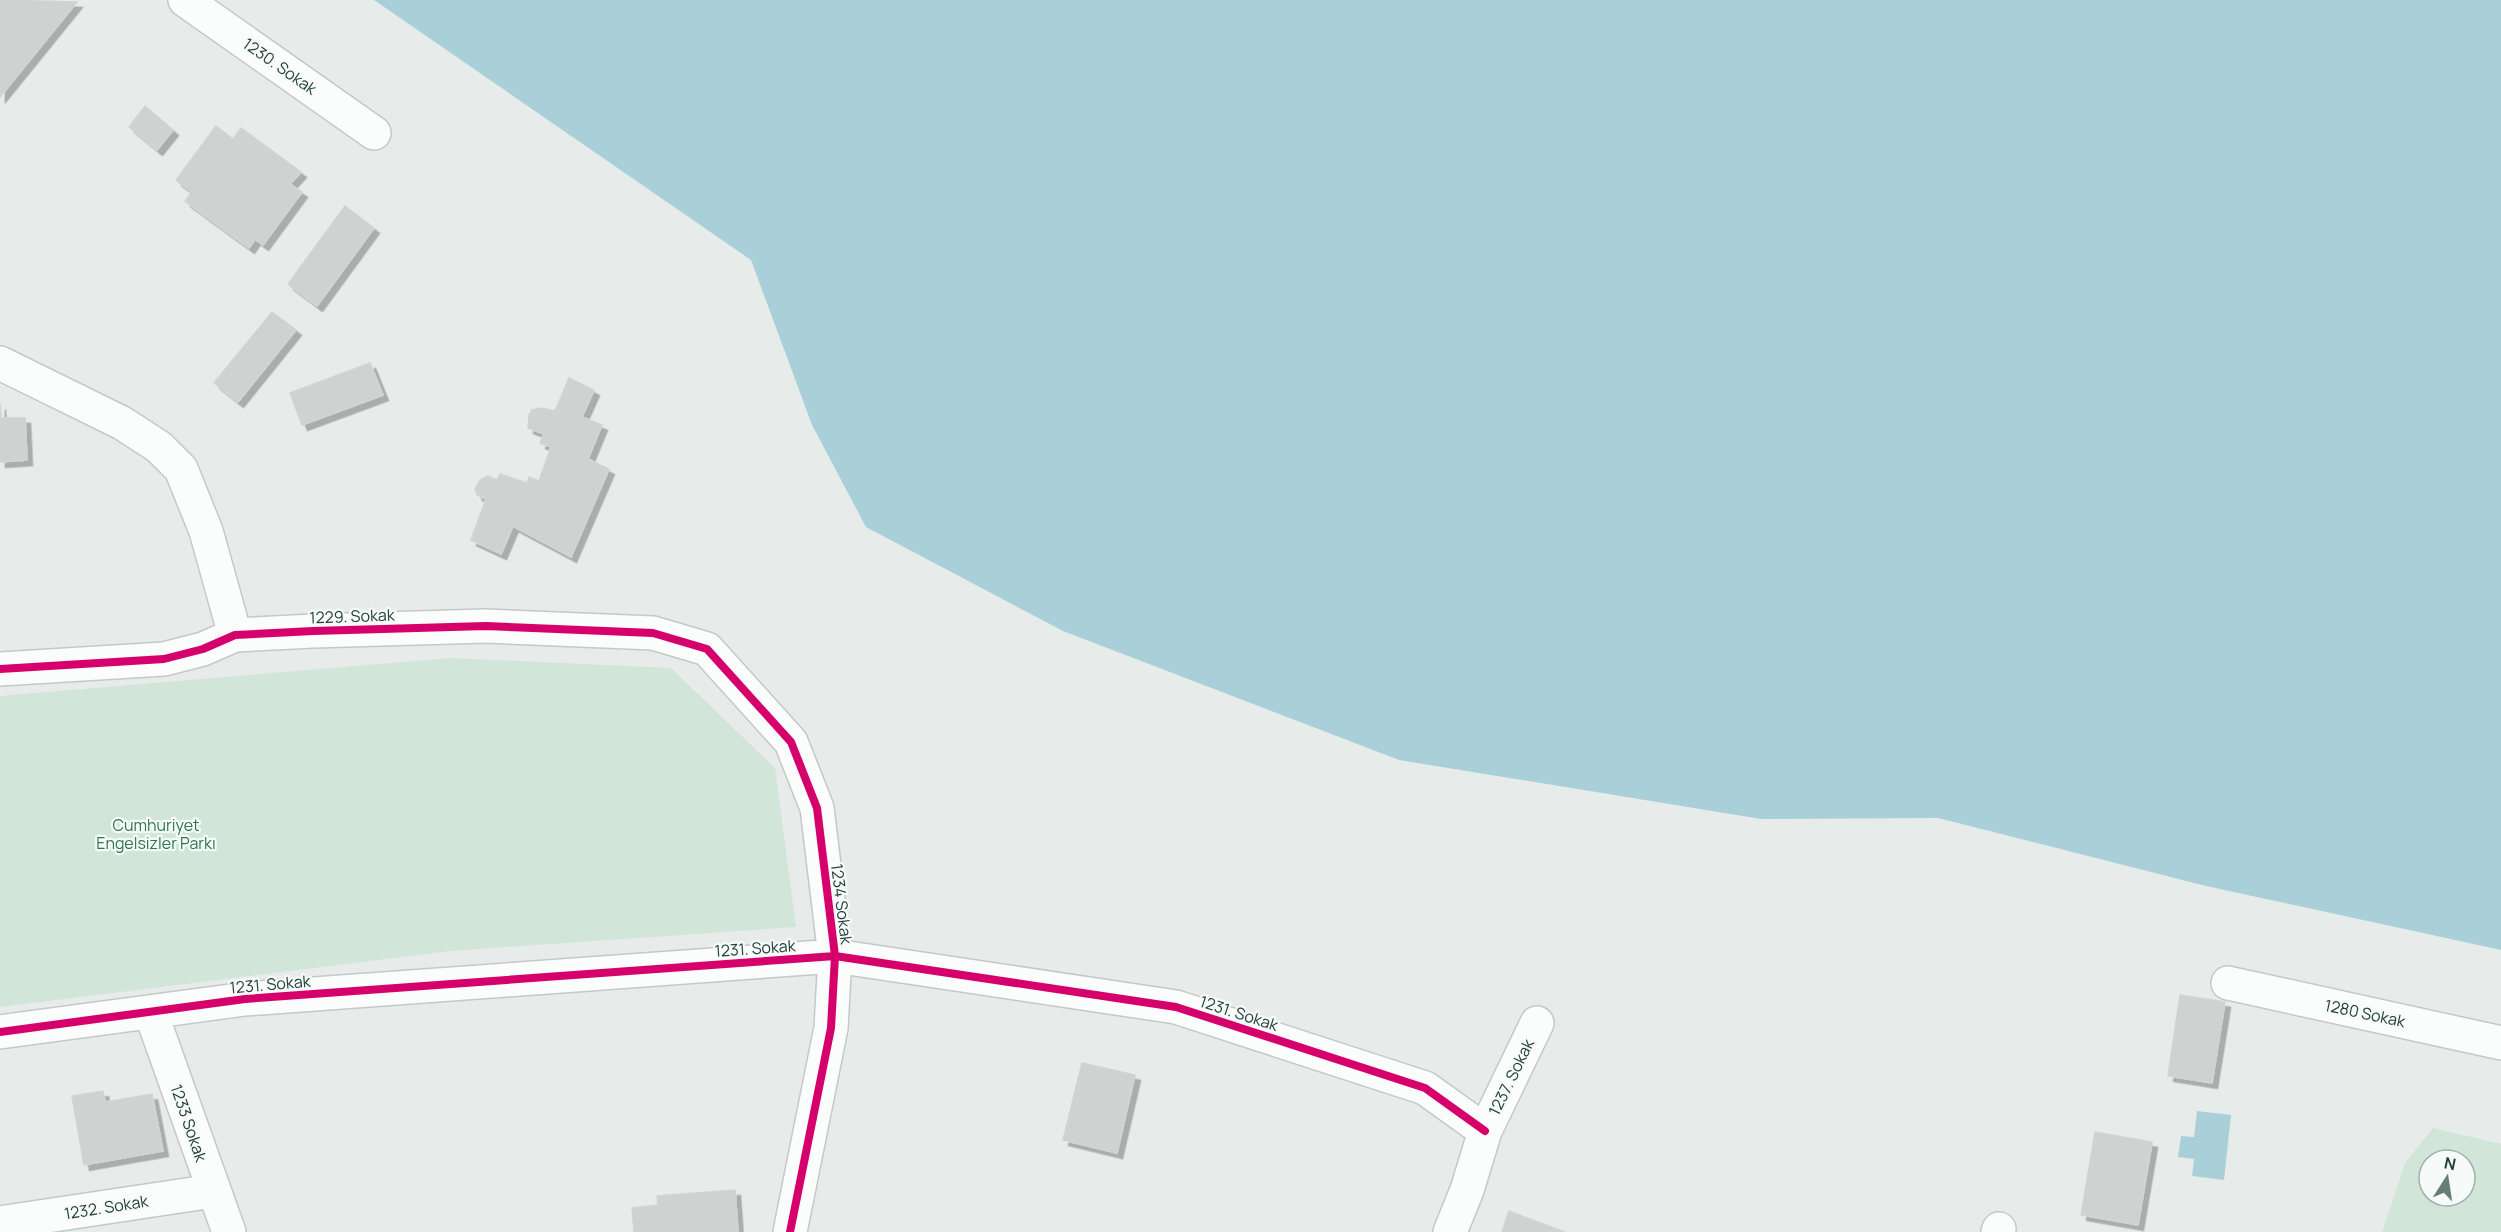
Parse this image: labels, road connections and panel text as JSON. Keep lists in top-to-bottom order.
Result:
{
  "streets": {
    "street": [
      "1230. Sokak",
      "1229. Sokak",
      "1234 Sokak",
      "1231. Sokak",
      "1280 Sokak",
      "1237. Sokak",
      "1233 Sokak",
      "1232. Sokak"
    ]
  },
  "crossings": [
    ["1229. Sokak", "1234 Sokak"],
    ["1234 Sokak", "1231. Sokak"],
    ["1231. Sokak", "1237. Sokak"],
    ["1231. Sokak", "1233 Sokak"],
    ["1233 Sokak", "1232. Sokak"]
  ],
  "parks": ["Cumhuriyet Engelsizler Parkı"],
  "north": "top"
}
